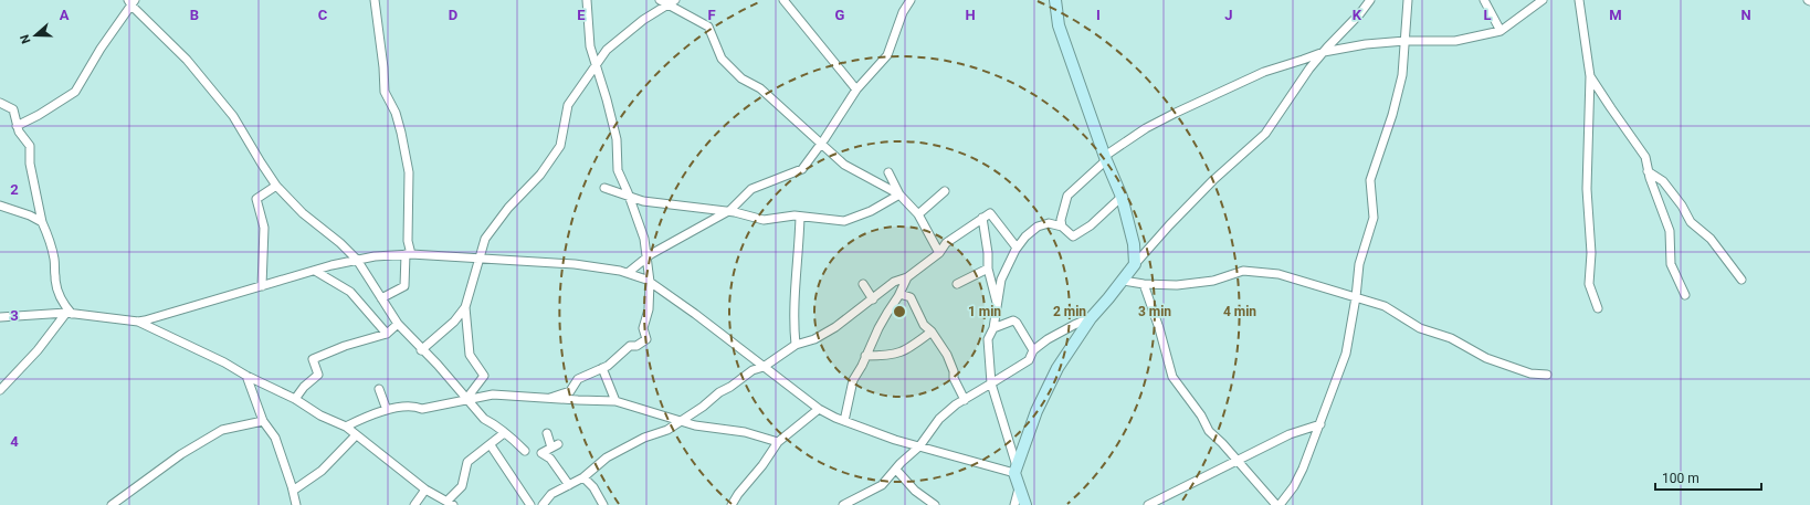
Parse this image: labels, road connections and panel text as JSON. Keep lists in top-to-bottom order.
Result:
{
  "scale_bar": "100 m",
  "north": "left",
  "grid": {
    "columns": [
      "A",
      "B",
      "C",
      "D",
      "E",
      "F",
      "G",
      "H",
      "I",
      "J",
      "K",
      "L",
      "M",
      "N"
    ],
    "rows": ["2", "3", "4"]
  },
  "rings": [
    "1 min",
    "2 min",
    "3 min",
    "4 min"
  ]
}
